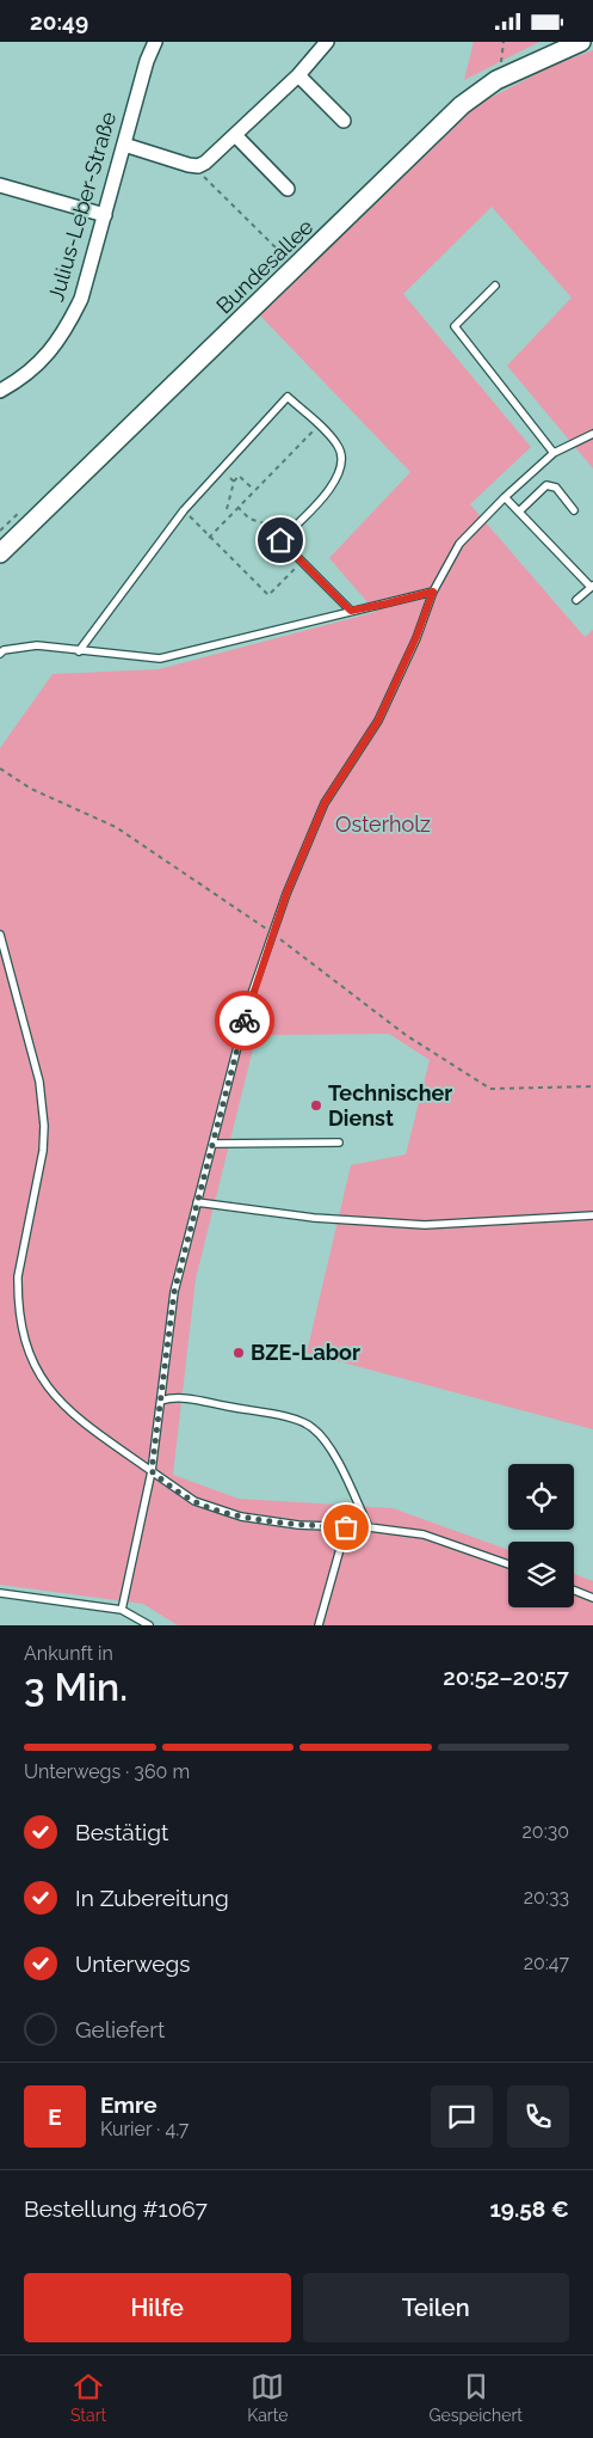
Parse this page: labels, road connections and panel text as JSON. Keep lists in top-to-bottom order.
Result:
{
  "streets": {
    "main road": ["Bundesallee"],
    "street": ["Julius-Leber-Straße"]
  },
  "parks": ["Osterholz"],
  "places": ["Technischer Dienst", "BZE-Labor"],
  "page": {
    "status": "20:49",
    "heading": ["3 Min.", "Ankunft in", "20:52–20:57"],
    "panel": [
      "Emre",
      "Kurier · 4.7",
      "Bestellung #1067",
      "19.58 €"
    ],
    "bar": "Unterwegs · 360 m",
    "list": [
      ["Bestätigt", "20:30"],
      ["In Zubereitung", "20:33"],
      ["Unterwegs", "20:47"],
      "Geliefert"
    ],
    "round": "E",
    "buttons": ["Hilfe", "Teilen"],
    "tabs": ["Start", "Karte", "Gespeichert"]
  }
}
